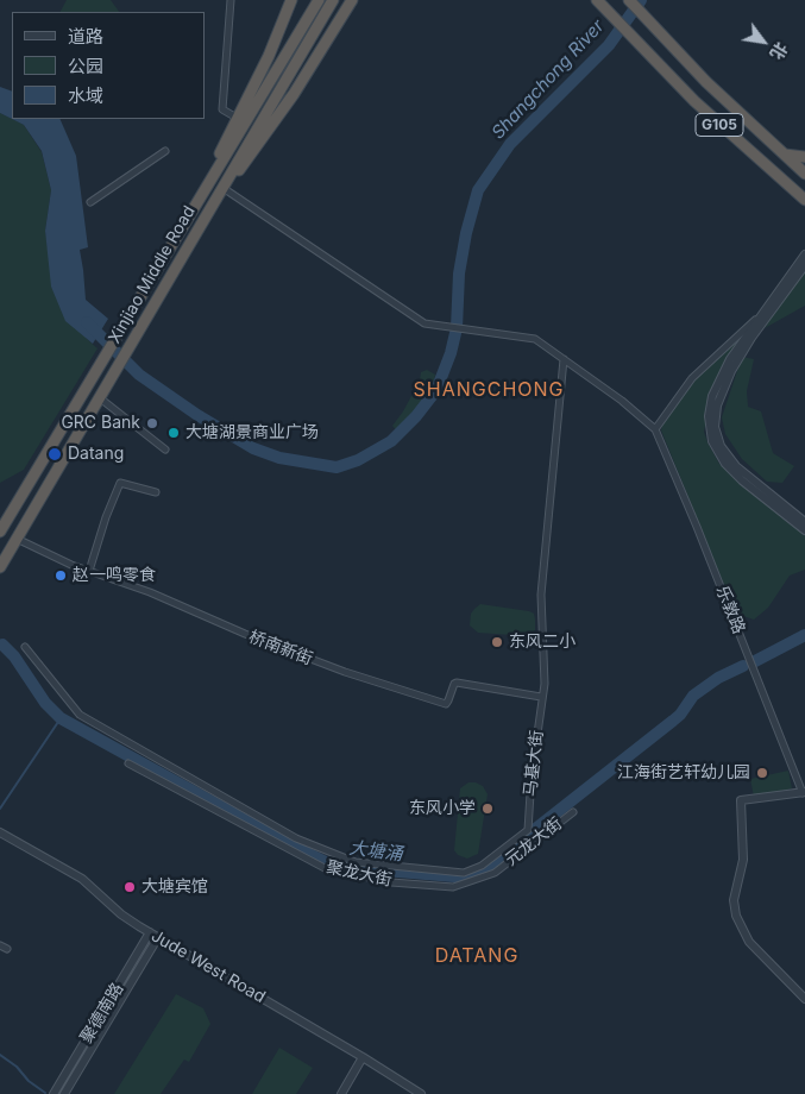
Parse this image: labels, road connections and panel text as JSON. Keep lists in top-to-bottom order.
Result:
{
  "streets": {
    "highway": ["G105", "Xinjiao Middle Road"],
    "street": [
      "乐敦路",
      "桥南新街",
      "马基大街",
      "元龙大街",
      "聚龙大街",
      "Jude West Road",
      "聚德南路"
    ]
  },
  "crossings": [
    ["Xinjiao Middle Road", "桥南新街"],
    ["桥南新街", "马基大街"],
    ["元龙大街", "聚龙大街"],
    ["Jude West Road", "聚德南路"]
  ],
  "districts": ["SHANGCHONG", "DATANG"],
  "water": ["Shangchong River", "大塘涌"],
  "places": [
    "GRC Bank",
    "大塘湖景商业广场",
    "Datang",
    "赵一鸣零食",
    "东风二小",
    "江海街艺轩幼儿园",
    "东风小学",
    "大塘宾馆"
  ],
  "legend": ["道路", "公园", "水域"],
  "north": "bottom right"
}
